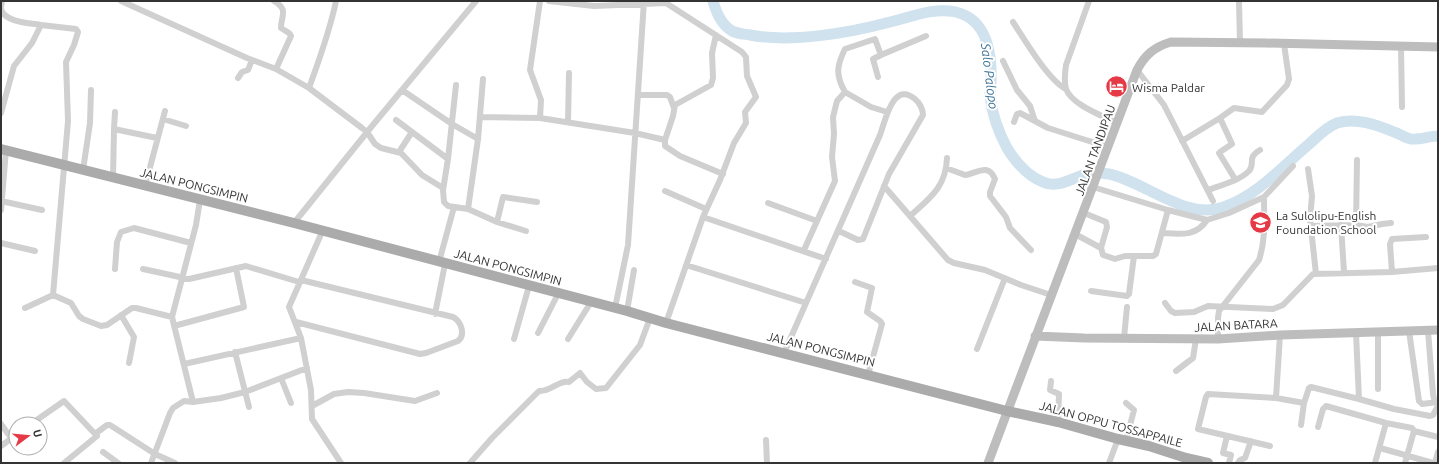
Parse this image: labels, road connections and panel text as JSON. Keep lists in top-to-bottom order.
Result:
{
  "streets": {
    "main road": ["JALAN PONGSIMPIN", "JALAN OPPU TOSSAPPAILE"],
    "street": ["JALAN TANDIPAU", "JALAN BATARA"]
  },
  "crossings": [
    ["JALAN TANDIPAU", "JALAN PONGSIMPIN"],
    ["JALAN TANDIPAU", "JALAN BATARA"],
    ["JALAN TANDIPAU", "JALAN OPPU TOSSAPPAILE"],
    ["JALAN PONGSIMPIN", "JALAN OPPU TOSSAPPAILE"]
  ],
  "water": ["Salo Palopo"],
  "places": {
    "hotel": ["Wisma Paldar"],
    "school or university": ["La Sulolipu-English Foundation School"]
  },
  "north": "right"
}
